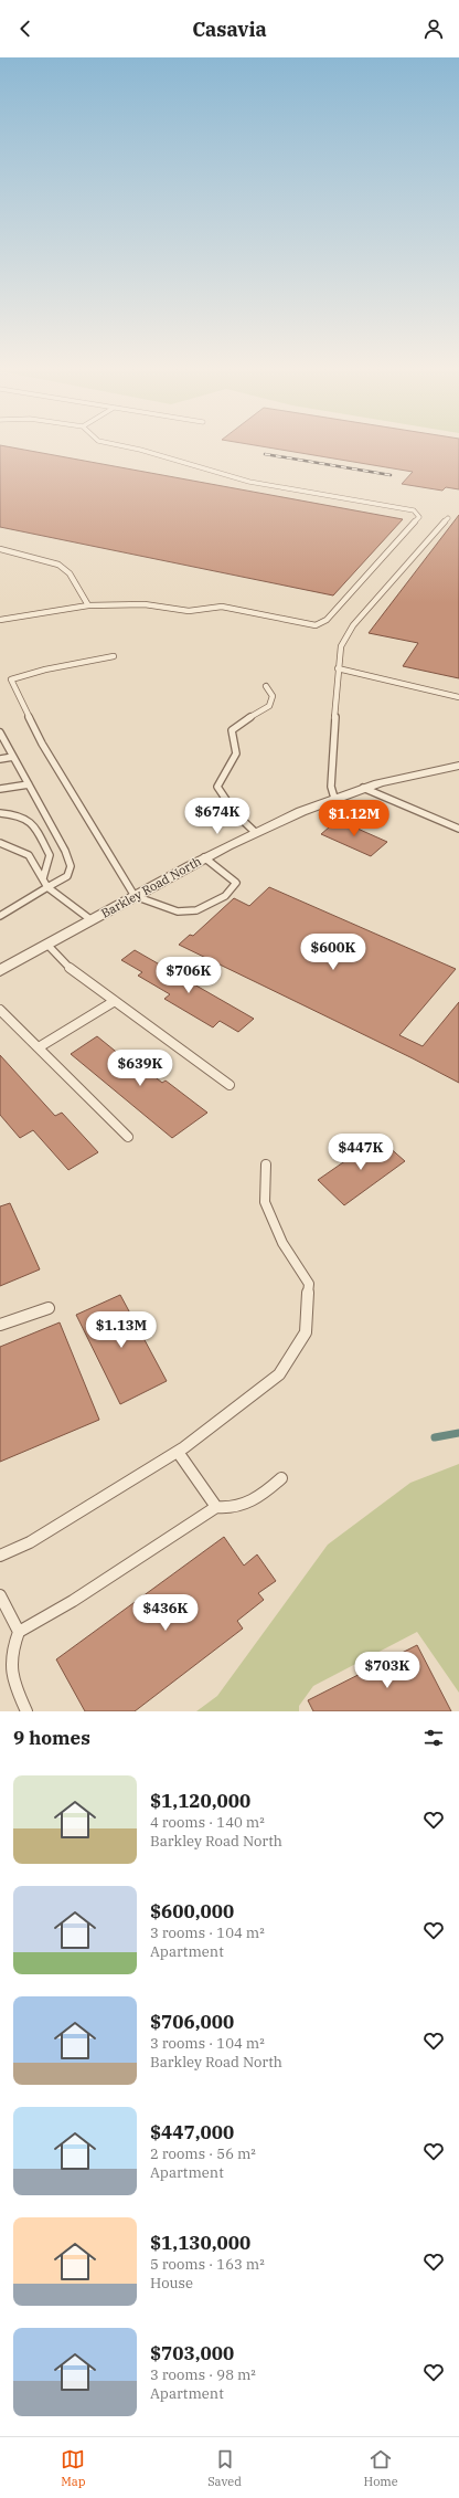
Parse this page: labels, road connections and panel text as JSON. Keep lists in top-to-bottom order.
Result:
{
  "streets": {
    "street": ["Barkley Road North"]
  },
  "page": {
    "header": "Casavia",
    "price": [
      "$674K",
      "$1.12M",
      "$600K",
      "$706K",
      "$639K",
      "$447K",
      "$1.13M",
      "$436K",
      "$703K"
    ],
    "heading": "9 homes",
    "list": [
      {
        "name": "$1,120,000",
        "note": "4 rooms · 140 m² · Barkley Road North"
      },
      {
        "name": "$600,000",
        "note": "3 rooms · 104 m² · Apartment"
      },
      {
        "name": "$706,000",
        "note": "3 rooms · 104 m² · Barkley Road North"
      },
      {
        "name": "$447,000",
        "note": "2 rooms · 56 m² · Apartment"
      },
      {
        "name": "$1,130,000",
        "note": "5 rooms · 163 m² · House"
      },
      {
        "name": "$703,000",
        "note": "3 rooms · 98 m² · Apartment"
      }
    ],
    "tabs": ["Map", "Saved", "Home"]
  }
}
